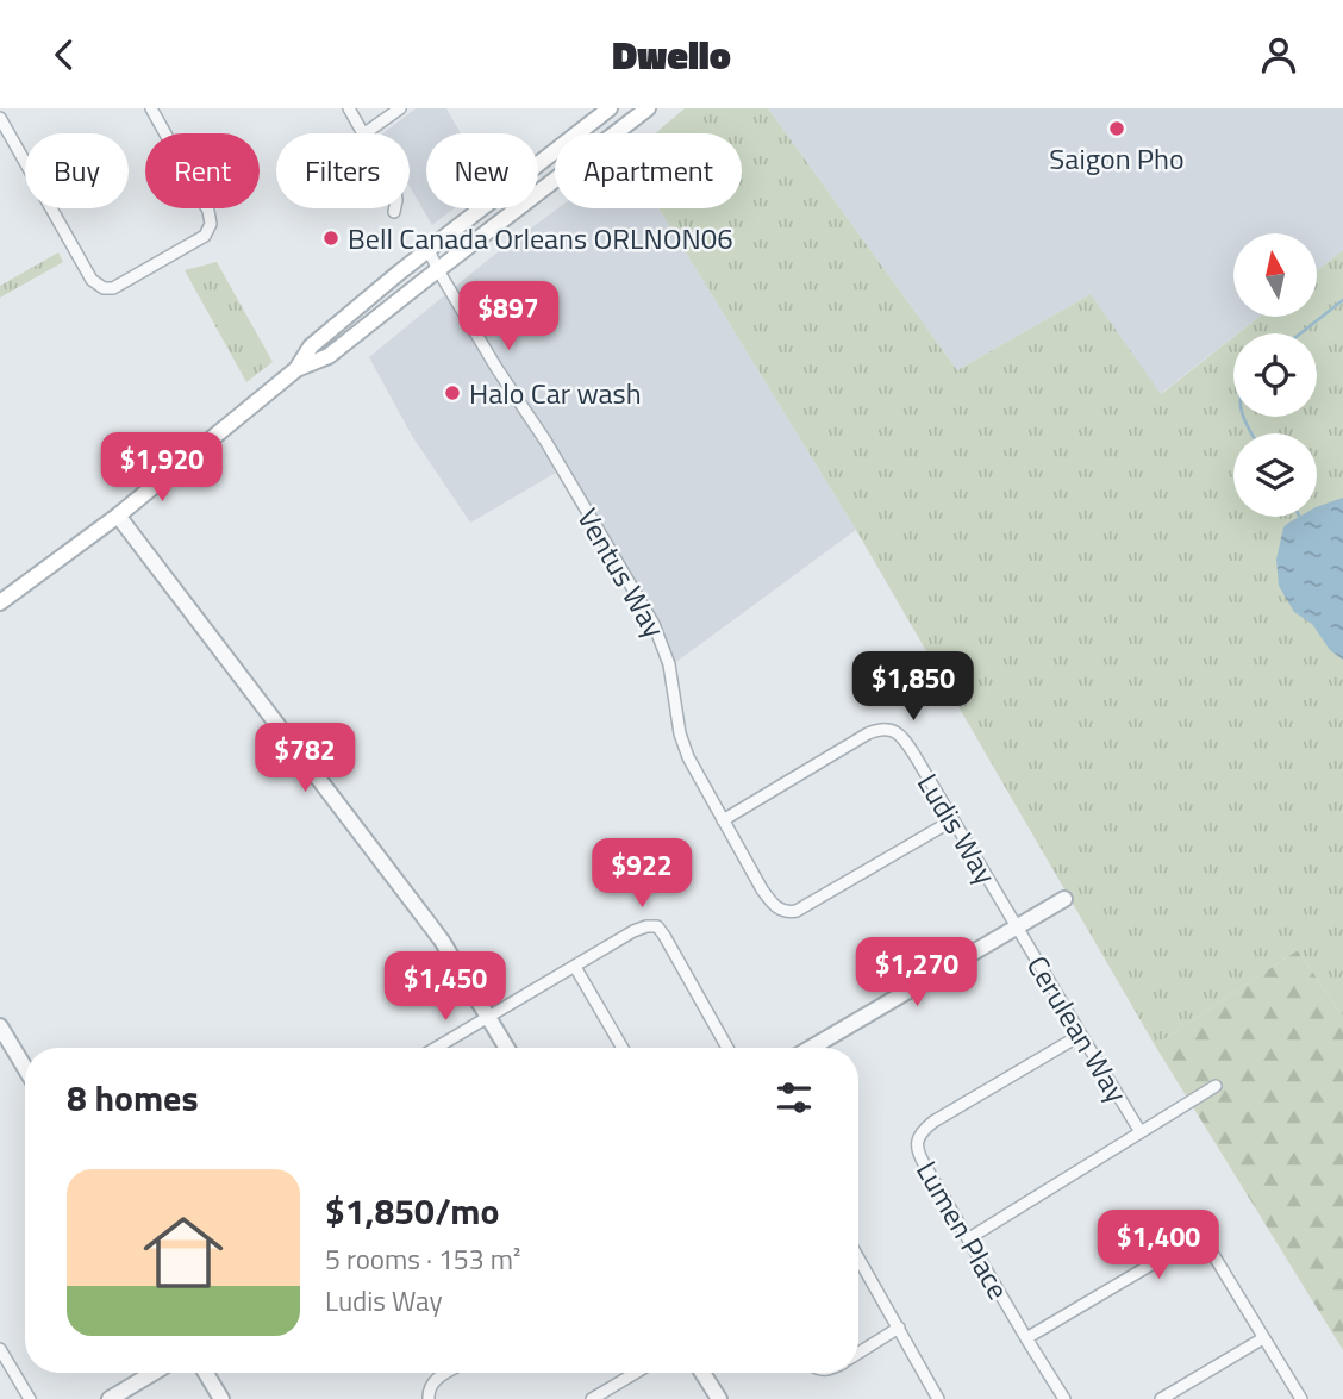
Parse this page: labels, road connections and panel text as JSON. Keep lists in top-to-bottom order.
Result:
{
  "streets": {
    "street": [
      "Ventus Way",
      "Ludis Way",
      "Cerulean Way",
      "Lumen Place"
    ]
  },
  "crossings": [
    ["Ventus Way", "Ludis Way"],
    ["Ludis Way", "Cerulean Way"],
    ["Cerulean Way", "Lumen Place"]
  ],
  "places": ["Saigon Pho", "Bell Canada Orleans ORLNON06", "Halo Car wash"],
  "north": "top",
  "page": {
    "header": "Dwello",
    "chip": [
      "Buy",
      "Rent",
      "Filters",
      "New",
      "Apartment"
    ],
    "price": [
      "$897",
      "$1,920",
      "$1,850",
      "$782",
      "$922",
      "$1,270",
      "$1,450",
      "$1,400"
    ],
    "heading": "8 homes",
    "list": [
      {
        "name": "$1,850/mo",
        "note": "5 rooms · 153 m² · Ludis Way"
      }
    ]
  }
}
